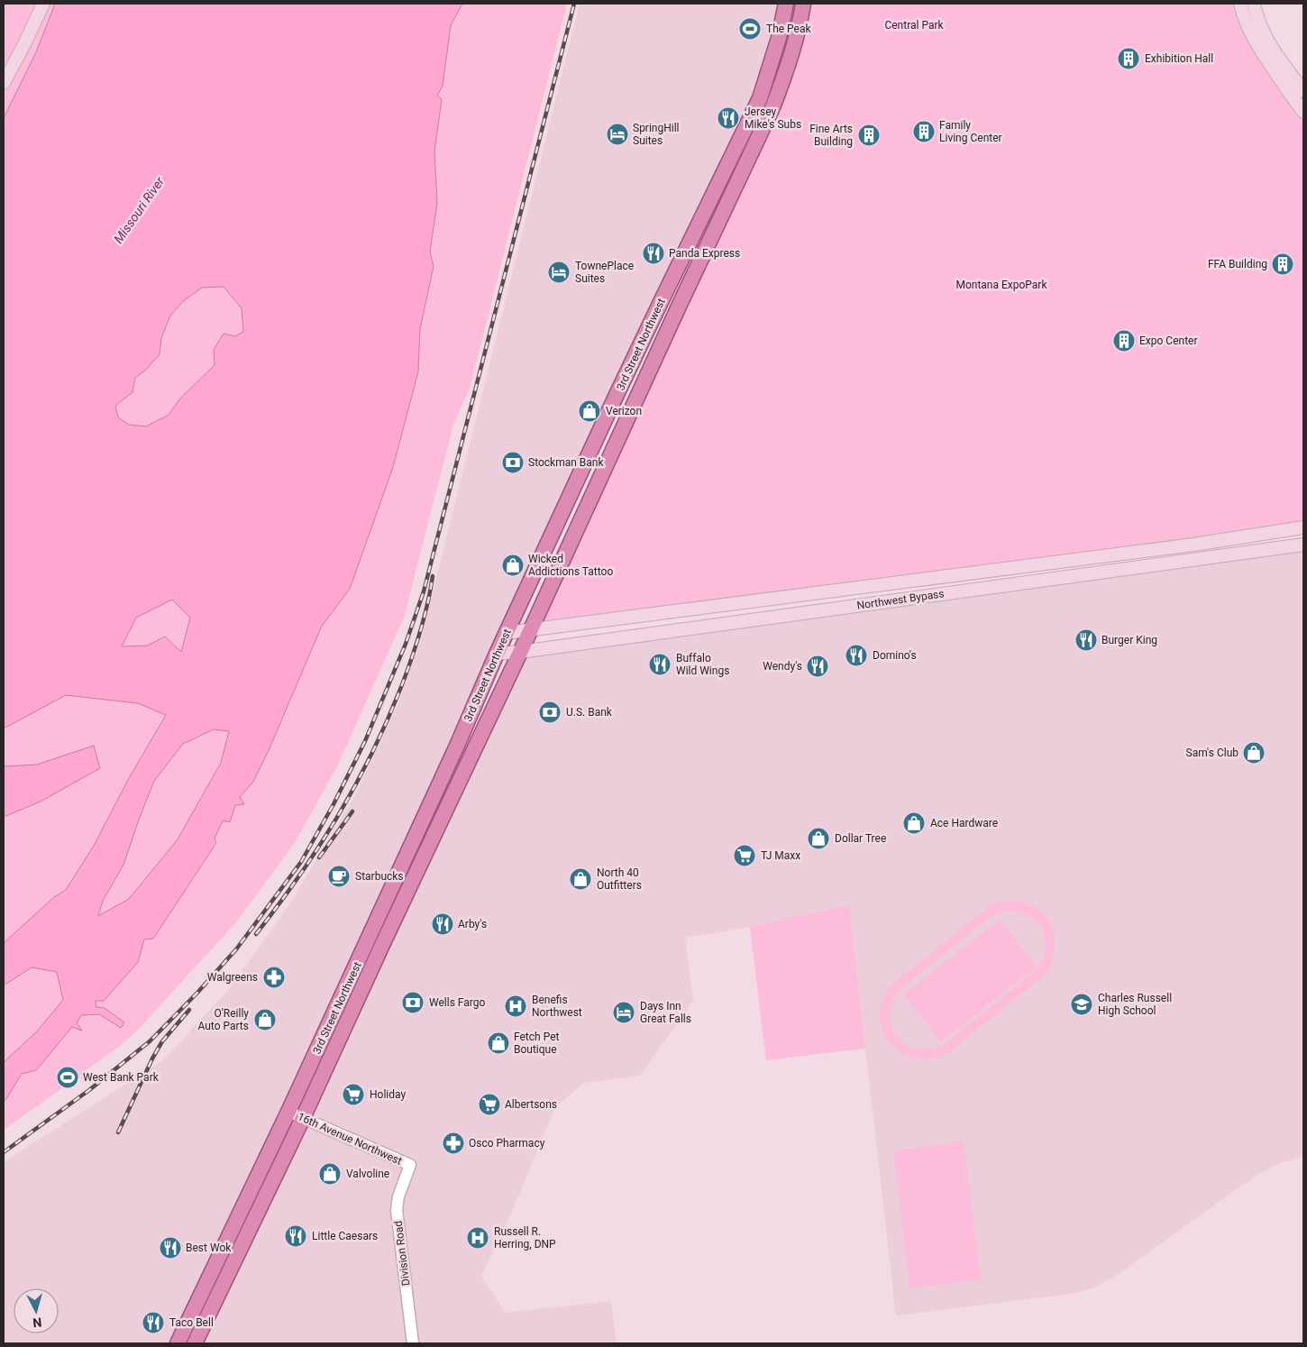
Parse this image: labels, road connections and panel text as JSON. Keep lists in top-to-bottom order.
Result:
{
  "streets": {
    "highway": ["3rd Street Northwest"],
    "main road": ["Northwest Bypass"],
    "street": ["16th Avenue Northwest", "Division Road"]
  },
  "crossings": [
    ["3rd Street Northwest", "Northwest Bypass"],
    ["3rd Street Northwest", "16th Avenue Northwest"],
    ["16th Avenue Northwest", "Division Road"]
  ],
  "water": ["Missouri River"],
  "parks": ["Central Park", "Montana ExpoPark"],
  "places": {
    "sports": ["The Peak", "West Bank Park"],
    "building": [
      "Exhibition Hall",
      "Family Living Center",
      "Fine Arts Building",
      "FFA Building",
      "Expo Center"
    ],
    "restaurant": [
      "Jersey Mike's Subs",
      "Panda Express",
      "Burger King",
      "Domino's",
      "Buffalo Wild Wings",
      "Wendy's",
      "Arby's",
      "Little Caesars",
      "Best Wok",
      "Taco Bell"
    ],
    "hotel": ["SpringHill Suites", "TownePlace Suites", "Days Inn Great Falls"],
    "shop": [
      "Verizon",
      "Wicked Addictions Tattoo",
      "Sam's Club",
      "Ace Hardware",
      "Dollar Tree",
      "North 40 Outfitters",
      "O'Reilly Auto Parts",
      "Fetch Pet Boutique",
      "Valvoline"
    ],
    "bank": ["Stockman Bank", "U.S. Bank", "Wells Fargo"],
    "supermarket": ["TJ Maxx", "Holiday", "Albertsons"],
    "cafe": ["Starbucks"],
    "pharmacy": ["Walgreens", "Osco Pharmacy"],
    "school or university": ["Charles Russell High School"],
    "hospital": ["Benefis Northwest", "Russell R. Herring, DNP"]
  },
  "north": "bottom"
}
